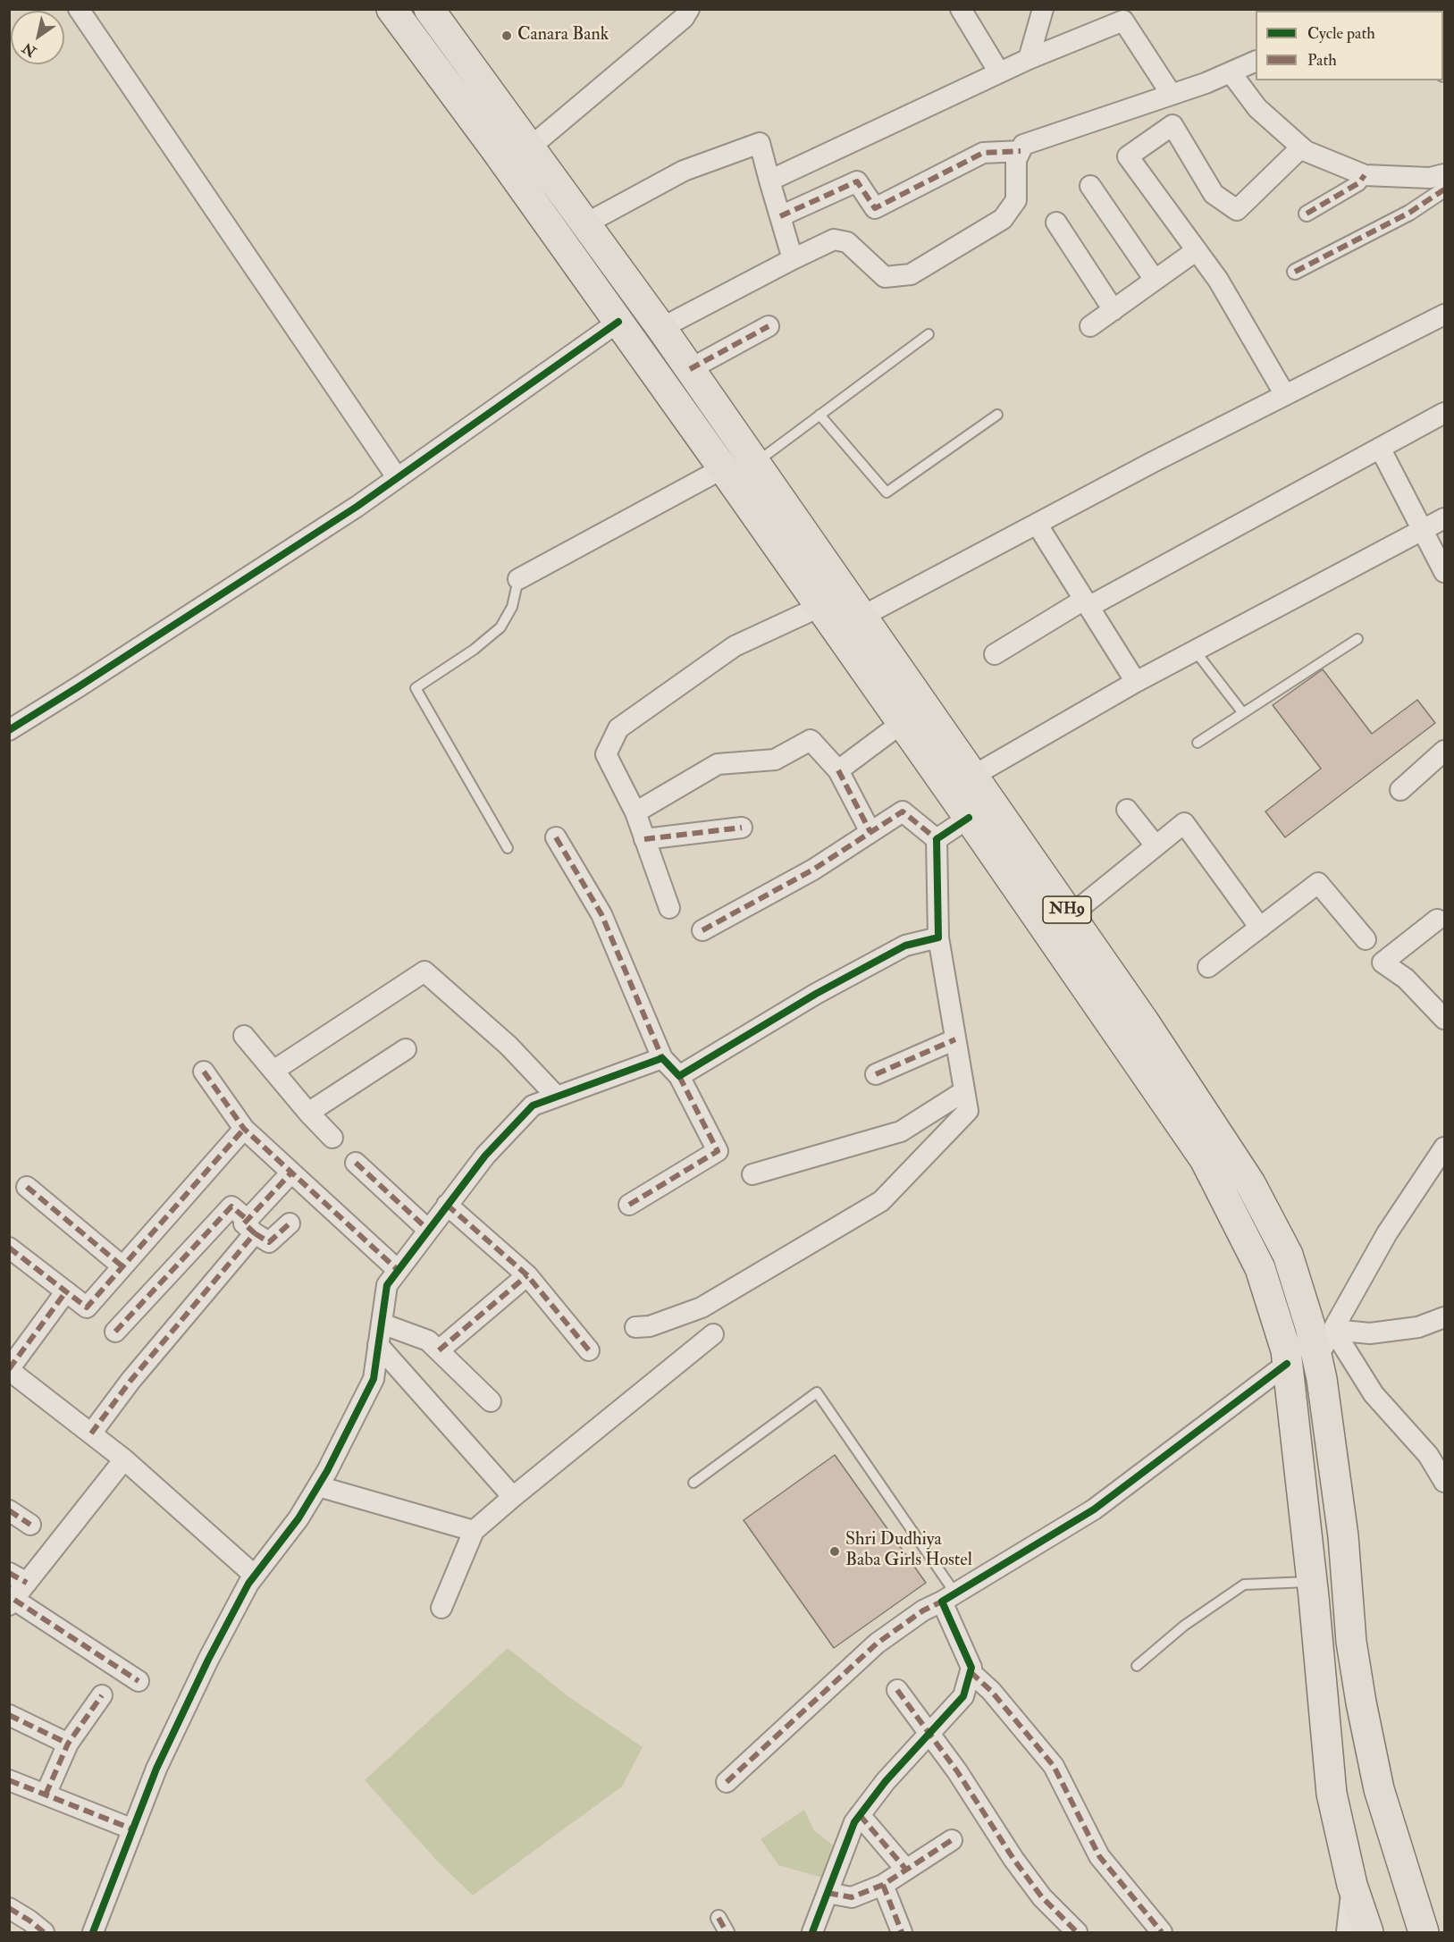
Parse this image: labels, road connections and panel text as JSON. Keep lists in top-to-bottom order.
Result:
{
  "streets": {
    "highway": ["NH9"]
  },
  "places": ["Canara Bank", "Shri Dudhiya Baba Girls Hostel"],
  "legend": ["Cycle path", "Path"],
  "north": "bottom left"
}
